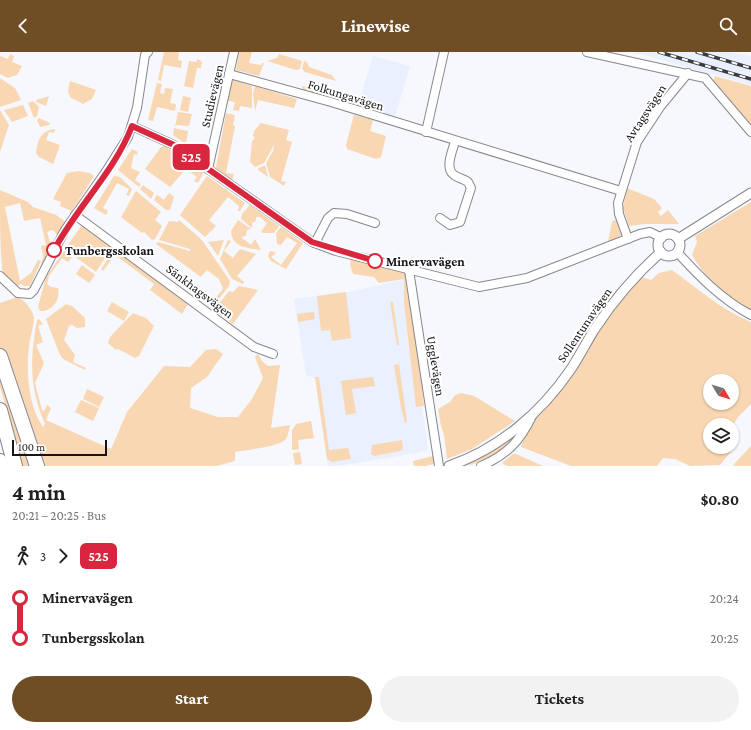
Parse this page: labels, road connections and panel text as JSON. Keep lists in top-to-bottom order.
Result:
{
  "streets": {
    "street": [
      "Folkungavägen",
      "Studievägen",
      "Avtagsvägen",
      "Sänkhagsvägen",
      "Sollentunavägen",
      "Ugglevägen"
    ]
  },
  "crossings": [
    ["Folkungavägen", "Studievägen"],
    ["Folkungavägen", "Avtagsvägen"]
  ],
  "places": ["Tunbergsskolan", "Minervavägen"],
  "lines": ["bus line 525"],
  "scale_bar": "100 m",
  "north": "bottom right",
  "page": {
    "header": "Linewise",
    "on_map": "525",
    "scale": "100 m",
    "heading": ["4 min", "20:21 – 20:25 · Bus", "$0.80"],
    "legs": ["3", "525"],
    "list": [
      {
        "name": "Minervavägen",
        "value": "20:24"
      },
      {
        "name": "Tunbergsskolan",
        "value": "20:25"
      }
    ],
    "buttons": ["Start", "Tickets"]
  }
}
